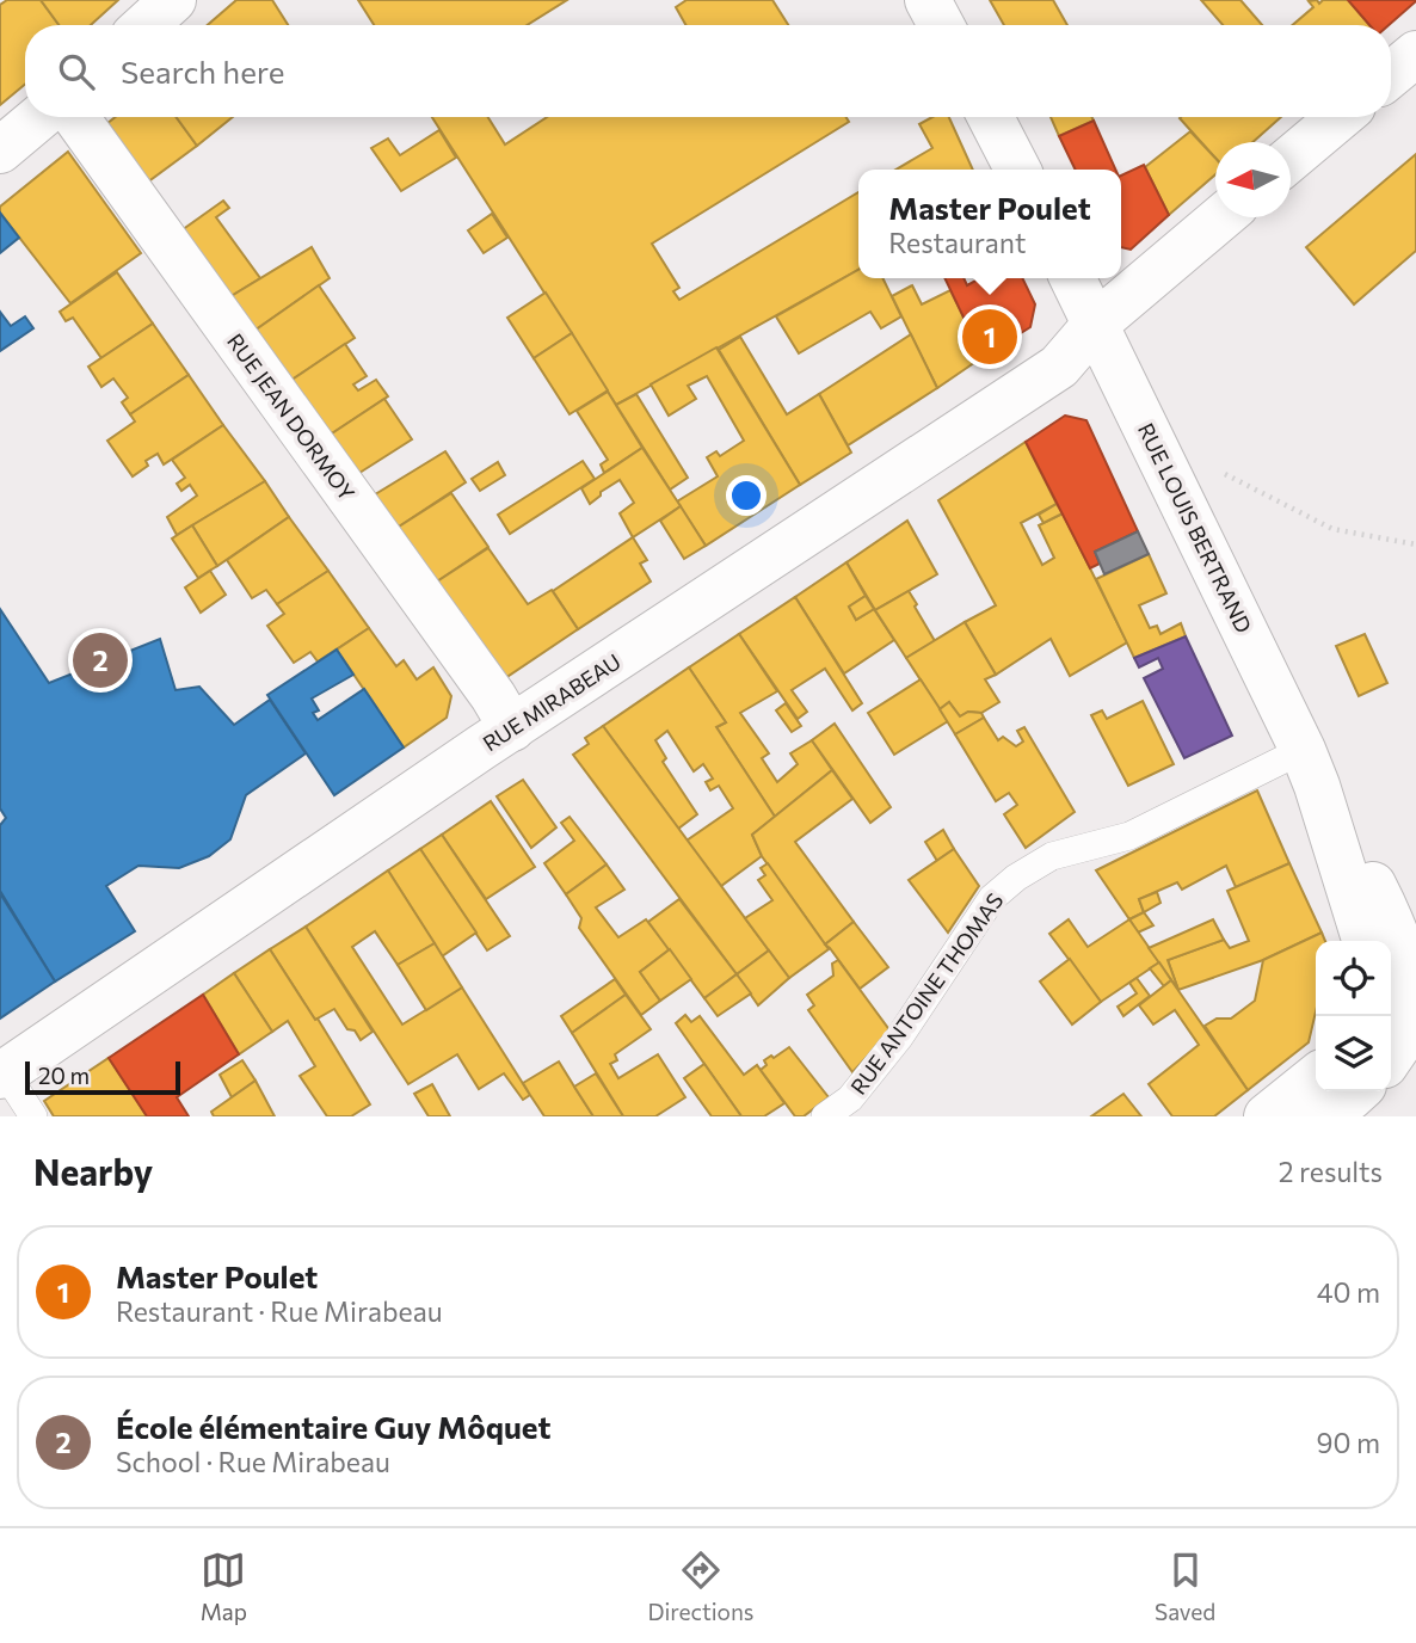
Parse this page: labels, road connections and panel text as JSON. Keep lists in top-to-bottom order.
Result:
{
  "streets": {
    "street": ["RUE JEAN DORMOY", "RUE LOUIS BERTRAND", "RUE MIRABEAU"],
    "lane": ["RUE ANTOINE THOMAS"]
  },
  "crossings": [
    ["RUE JEAN DORMOY", "RUE MIRABEAU"],
    ["RUE LOUIS BERTRAND", "RUE MIRABEAU"],
    ["RUE LOUIS BERTRAND", "RUE ANTOINE THOMAS"]
  ],
  "scale_bar": "20 m",
  "north": "left",
  "page": {
    "search": "Search here",
    "popup": ["Master Poulet", "Restaurant"],
    "pins": ["1", "2"],
    "scale": "20 m",
    "heading": ["Nearby", "2 results"],
    "list": [
      {
        "mark": "1",
        "name": "Master Poulet",
        "note": "Restaurant · Rue Mirabeau",
        "value": "40 m"
      },
      {
        "mark": "2",
        "name": "École élémentaire Guy Môquet",
        "note": "School · Rue Mirabeau",
        "value": "90 m"
      }
    ],
    "nav": ["Map", "Directions", "Saved"]
  }
}
